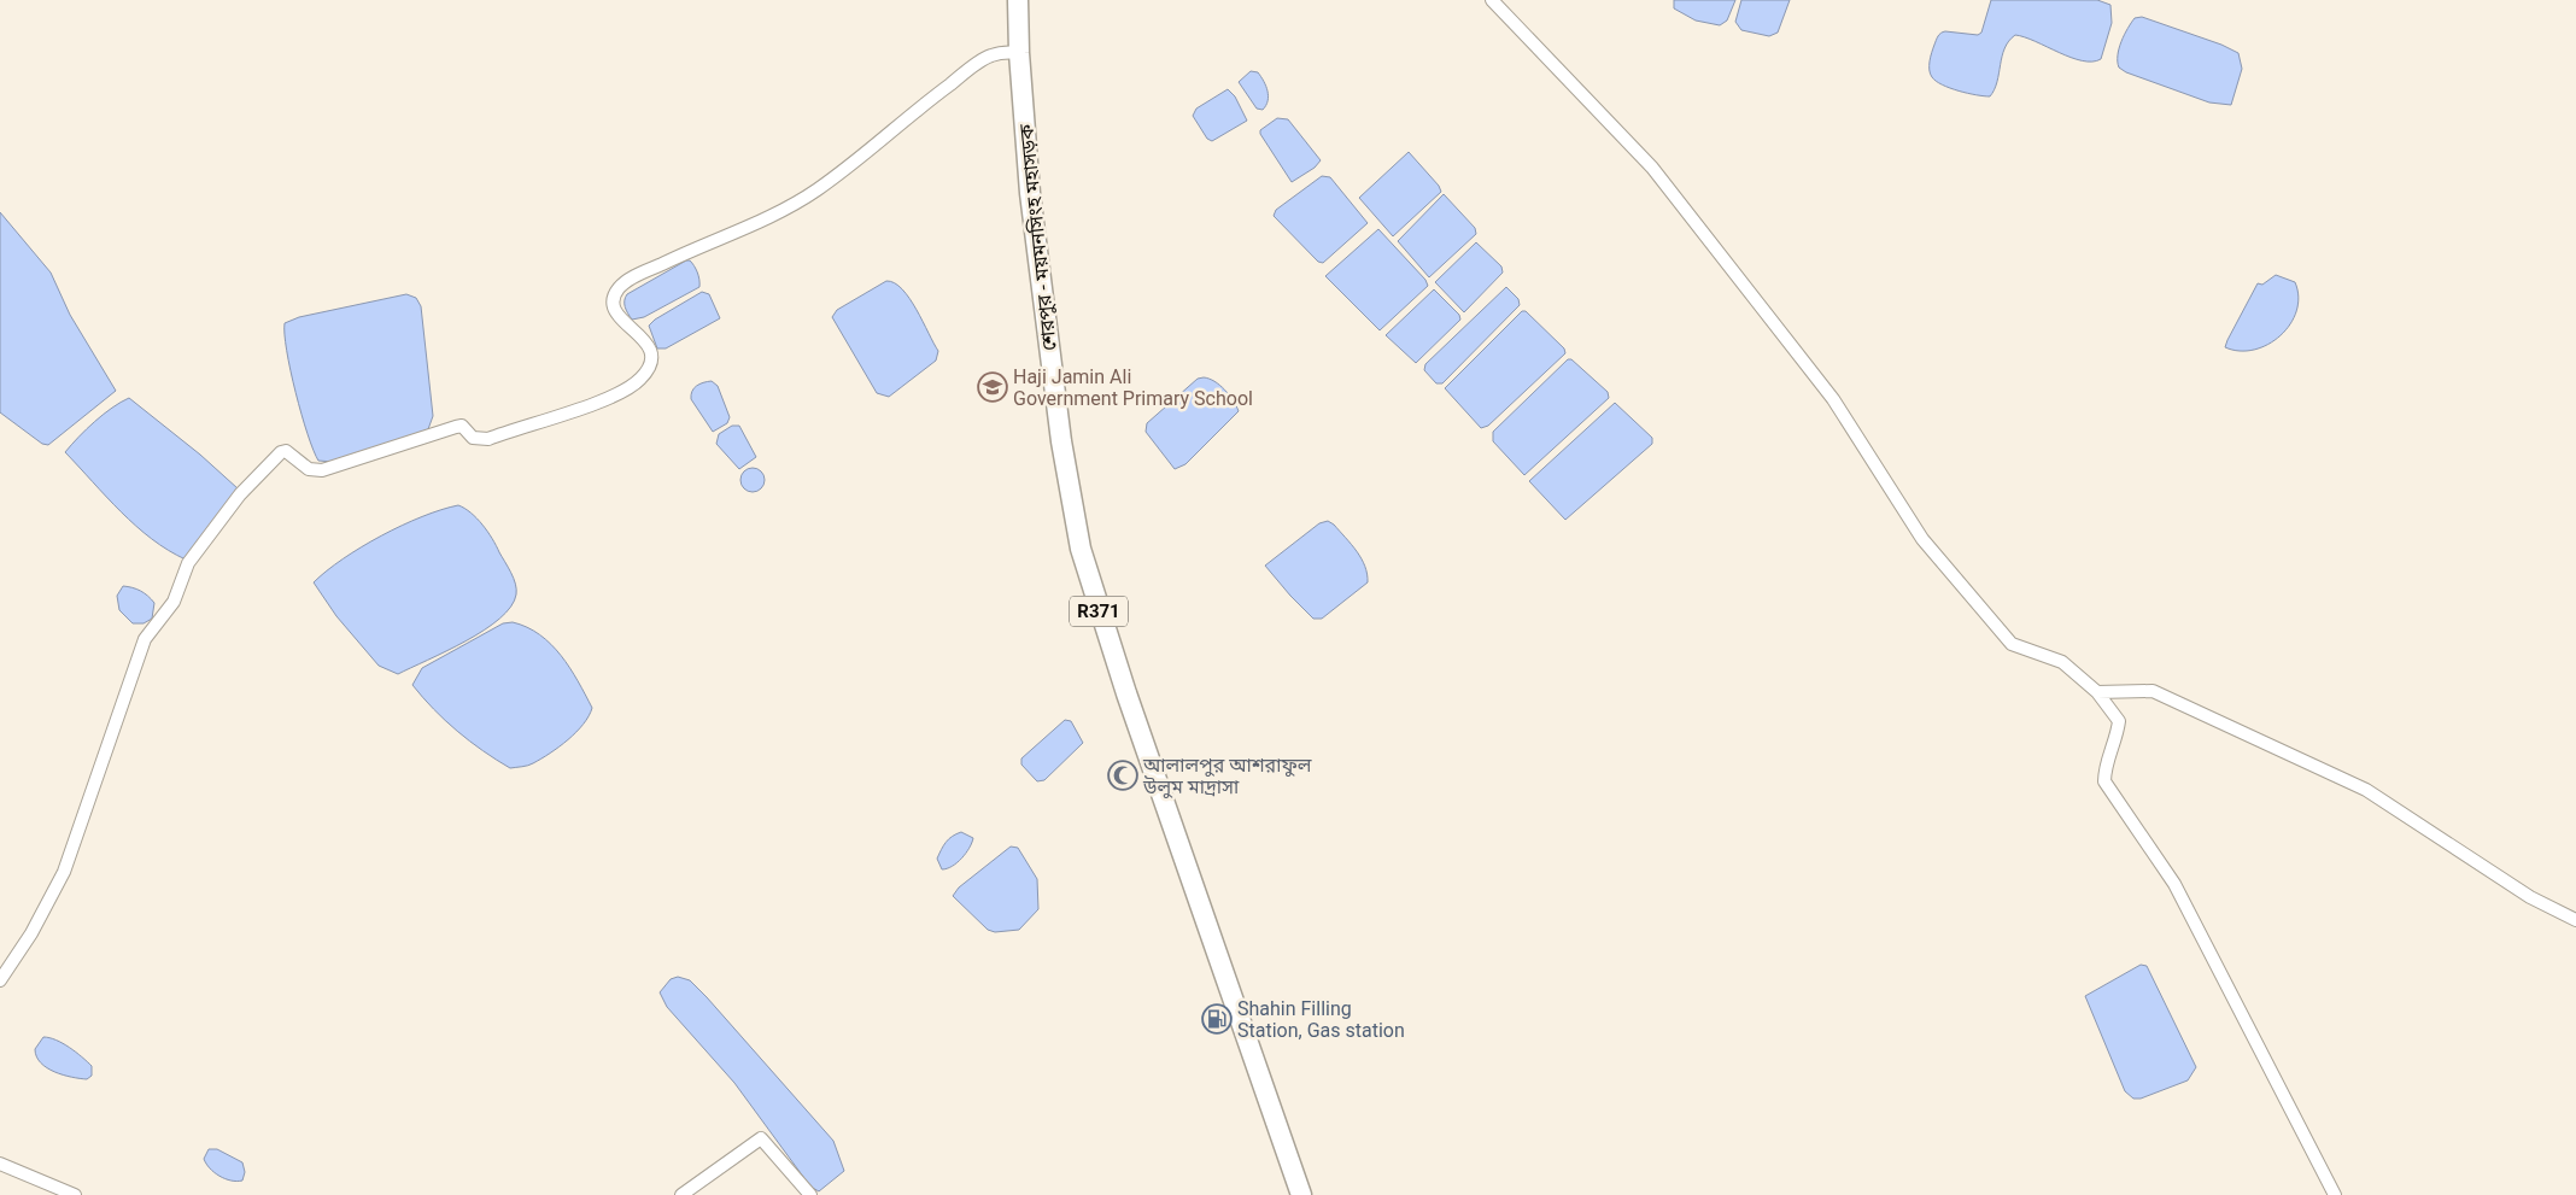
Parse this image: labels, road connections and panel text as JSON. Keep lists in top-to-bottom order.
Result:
{
  "streets": {
    "main road": ["শেরপুর - ময়মনসিংহ মহাসড়ক", "R371"]
  },
  "places": {
    "school or university": ["Haji Jamin Ali Government Primary School"],
    "mosque": ["আলালপুর আশরাফুল উলুম মাদ্রাসা"],
    "fuel station": ["Shahin Filling Station, Gas station"]
  }
}
